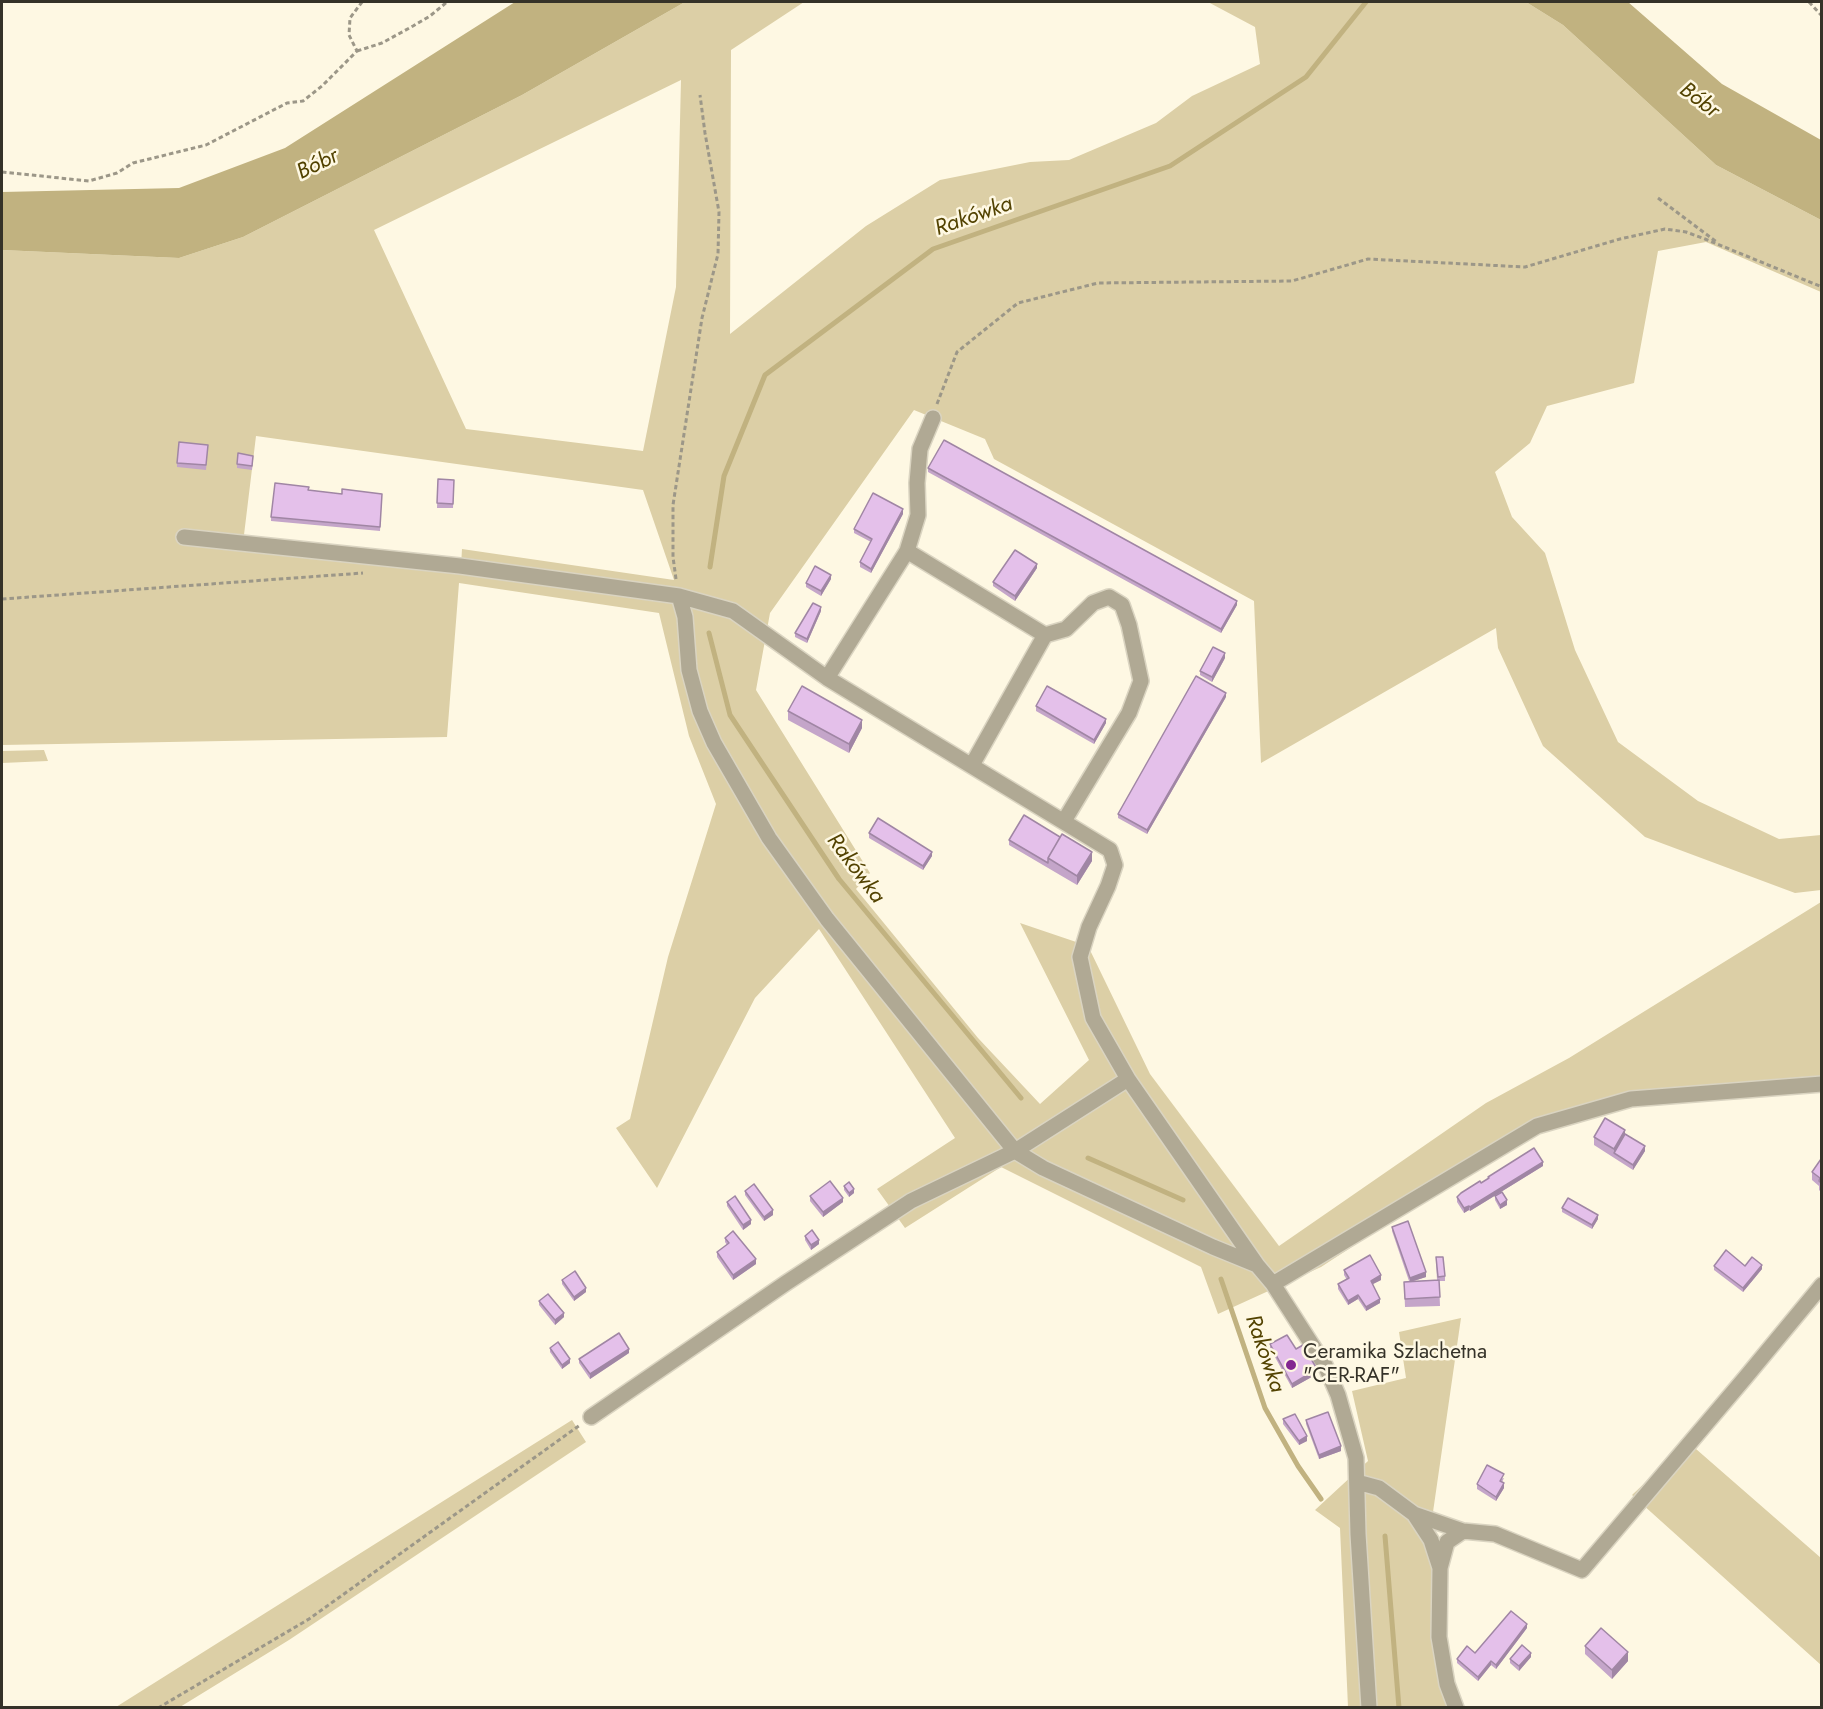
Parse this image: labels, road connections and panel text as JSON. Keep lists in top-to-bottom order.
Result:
{
  "water": ["Bóbr", "Rakówka"],
  "places": ["Ceramika Szlachetna \"CER-RAF\""]
}
